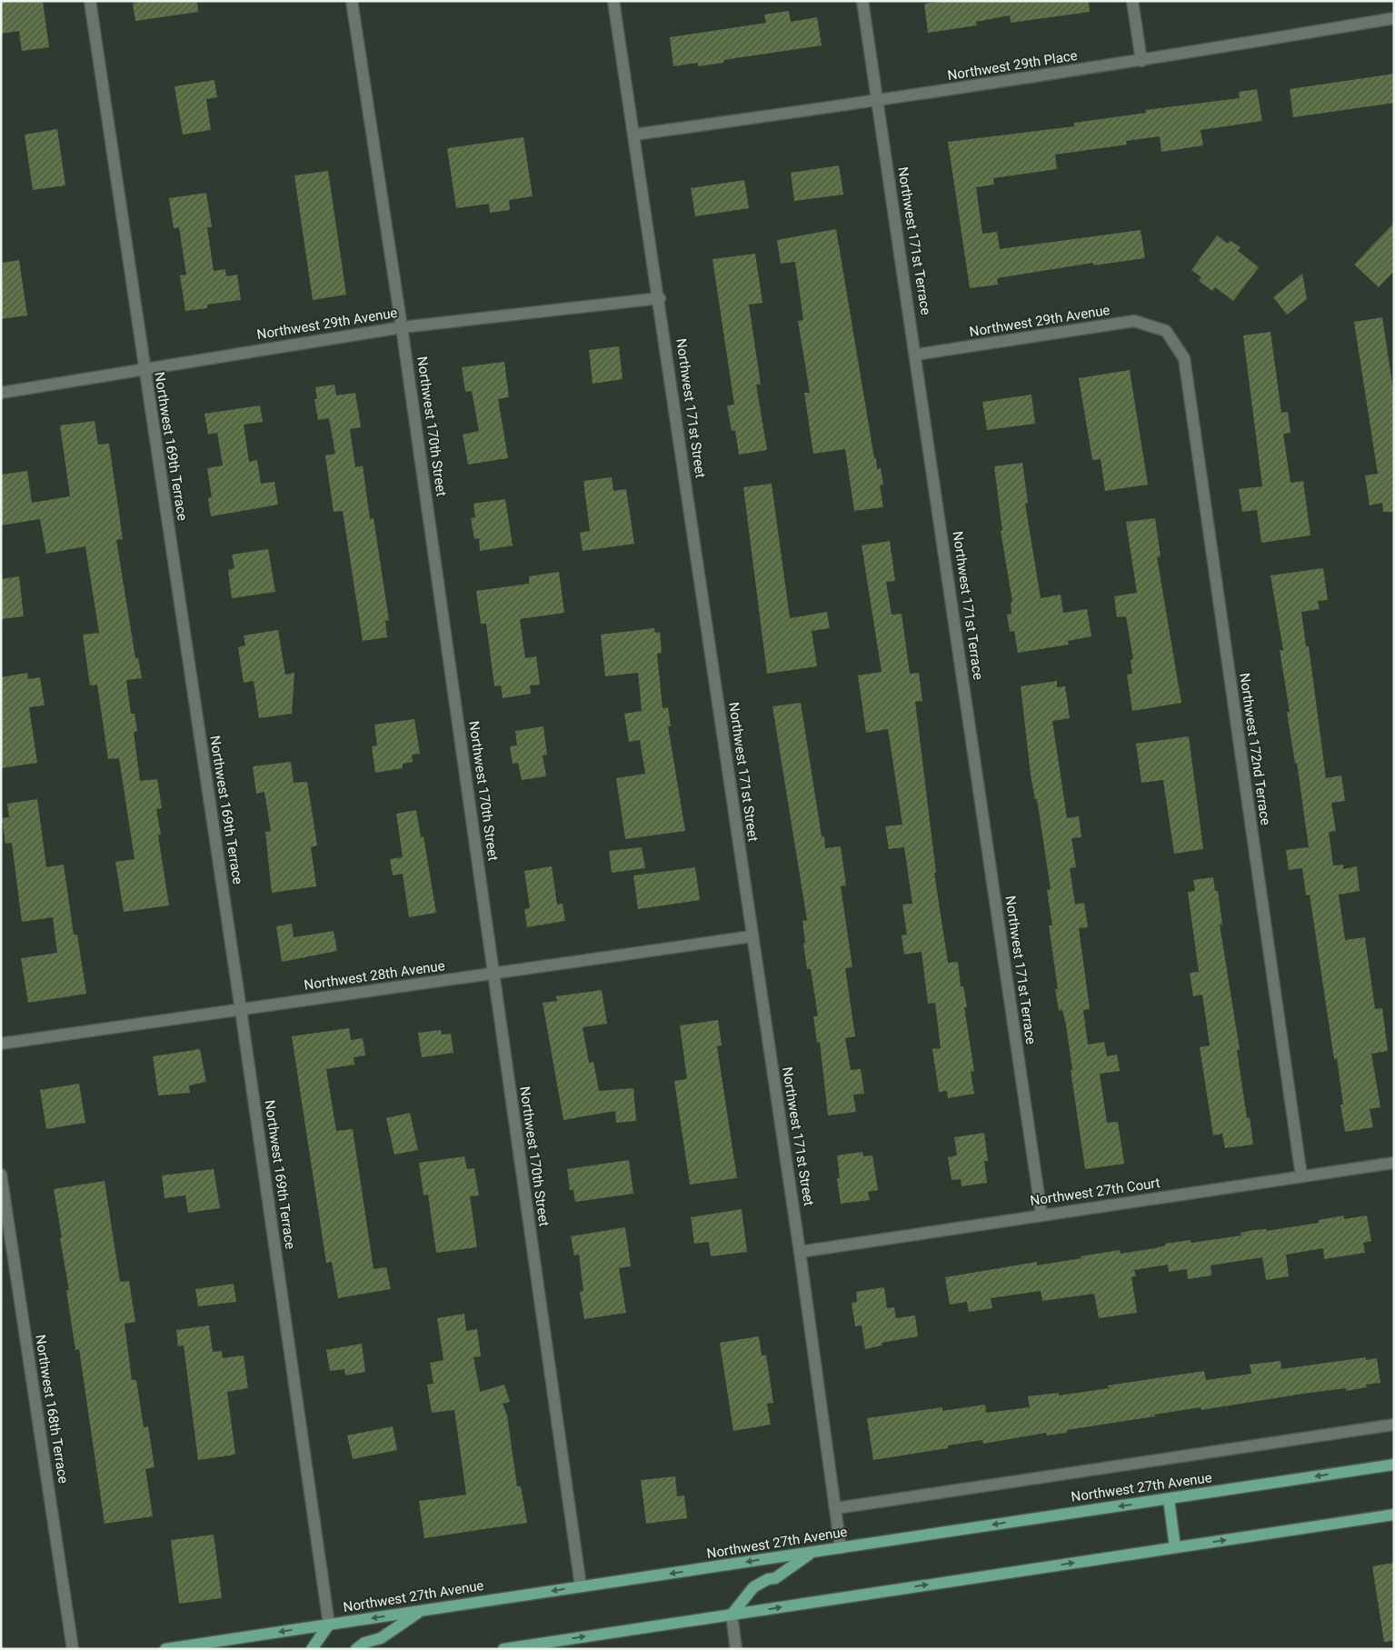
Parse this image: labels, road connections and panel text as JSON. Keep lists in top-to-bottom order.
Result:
{
  "streets": {
    "main road": ["Northwest 27th Avenue"],
    "street": [
      "Northwest 29th Place",
      "Northwest 171st Terrace",
      "Northwest 29th Avenue",
      "Northwest 171st Street",
      "Northwest 170th Street",
      "Northwest 169th Terrace",
      "Northwest 172nd Terrace",
      "Northwest 28th Avenue",
      "Northwest 27th Court",
      "Northwest 168th Terrace"
    ]
  },
  "crossings": [
    ["Northwest 29th Place", "Northwest 171st Terrace"],
    ["Northwest 29th Place", "Northwest 171st Street"],
    ["Northwest 171st Terrace", "Northwest 29th Avenue"],
    ["Northwest 171st Terrace", "Northwest 27th Court"],
    ["Northwest 29th Avenue", "Northwest 171st Street"],
    ["Northwest 29th Avenue", "Northwest 170th Street"],
    ["Northwest 29th Avenue", "Northwest 169th Terrace"],
    ["Northwest 29th Avenue", "Northwest 172nd Terrace"],
    ["Northwest 171st Street", "Northwest 28th Avenue"],
    ["Northwest 171st Street", "Northwest 27th Court"],
    ["Northwest 171st Street", "Northwest 27th Avenue"],
    ["Northwest 170th Street", "Northwest 28th Avenue"],
    ["Northwest 170th Street", "Northwest 27th Avenue"],
    ["Northwest 169th Terrace", "Northwest 28th Avenue"],
    ["Northwest 169th Terrace", "Northwest 27th Avenue"],
    ["Northwest 172nd Terrace", "Northwest 27th Court"]
  ]
}
